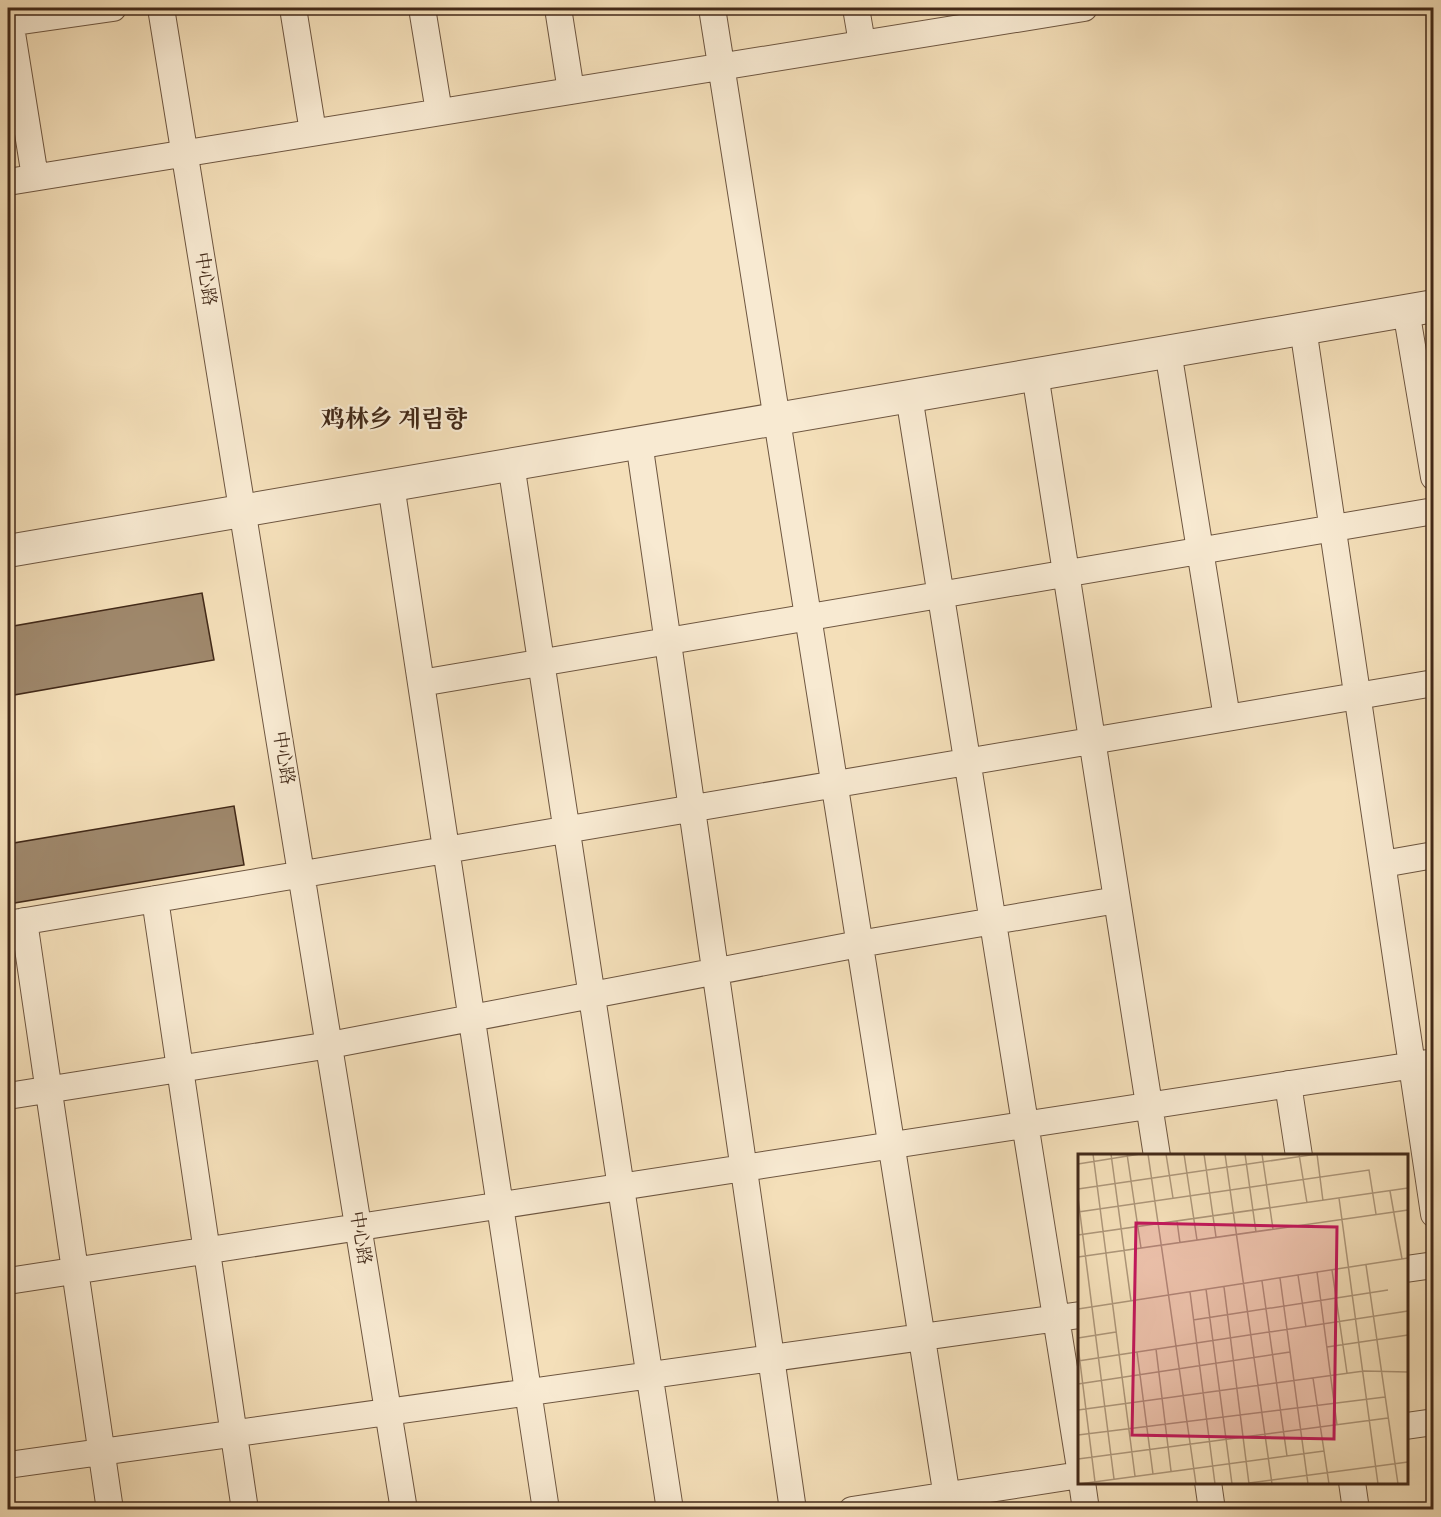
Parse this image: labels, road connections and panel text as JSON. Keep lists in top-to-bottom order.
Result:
{
  "streets": {
    "street": ["中心路"]
  },
  "districts": ["鸡林乡 계림향"]
}
